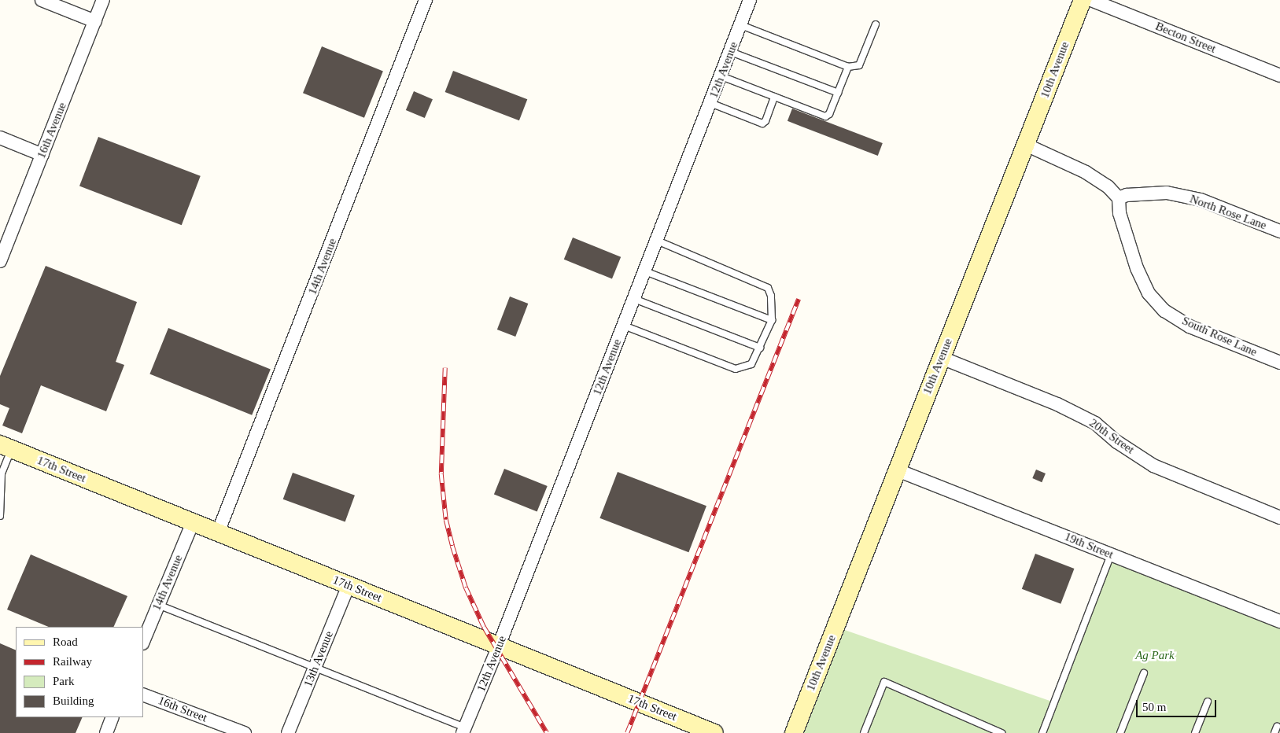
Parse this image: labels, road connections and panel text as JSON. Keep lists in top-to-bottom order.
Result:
{
  "streets": {
    "main road": ["10th Avenue", "17th Street"],
    "street": [
      "Becton Street",
      "12th Avenue",
      "16th Avenue",
      "North Rose Lane",
      "14th Avenue",
      "South Rose Lane",
      "20th Street",
      "19th Street",
      "13th Avenue",
      "16th Street"
    ]
  },
  "crossings": [
    ["12th Avenue", "17th Street"],
    ["10th Avenue", "20th Street"],
    ["10th Avenue", "19th Street"],
    ["North Rose Lane", "South Rose Lane"],
    ["14th Avenue", "17th Street"],
    ["17th Street", "13th Avenue"]
  ],
  "parks": ["Ag Park"],
  "legend": [
    "Road",
    "Railway",
    "Park",
    "Building"
  ],
  "scale_bar": "50 m"
}
